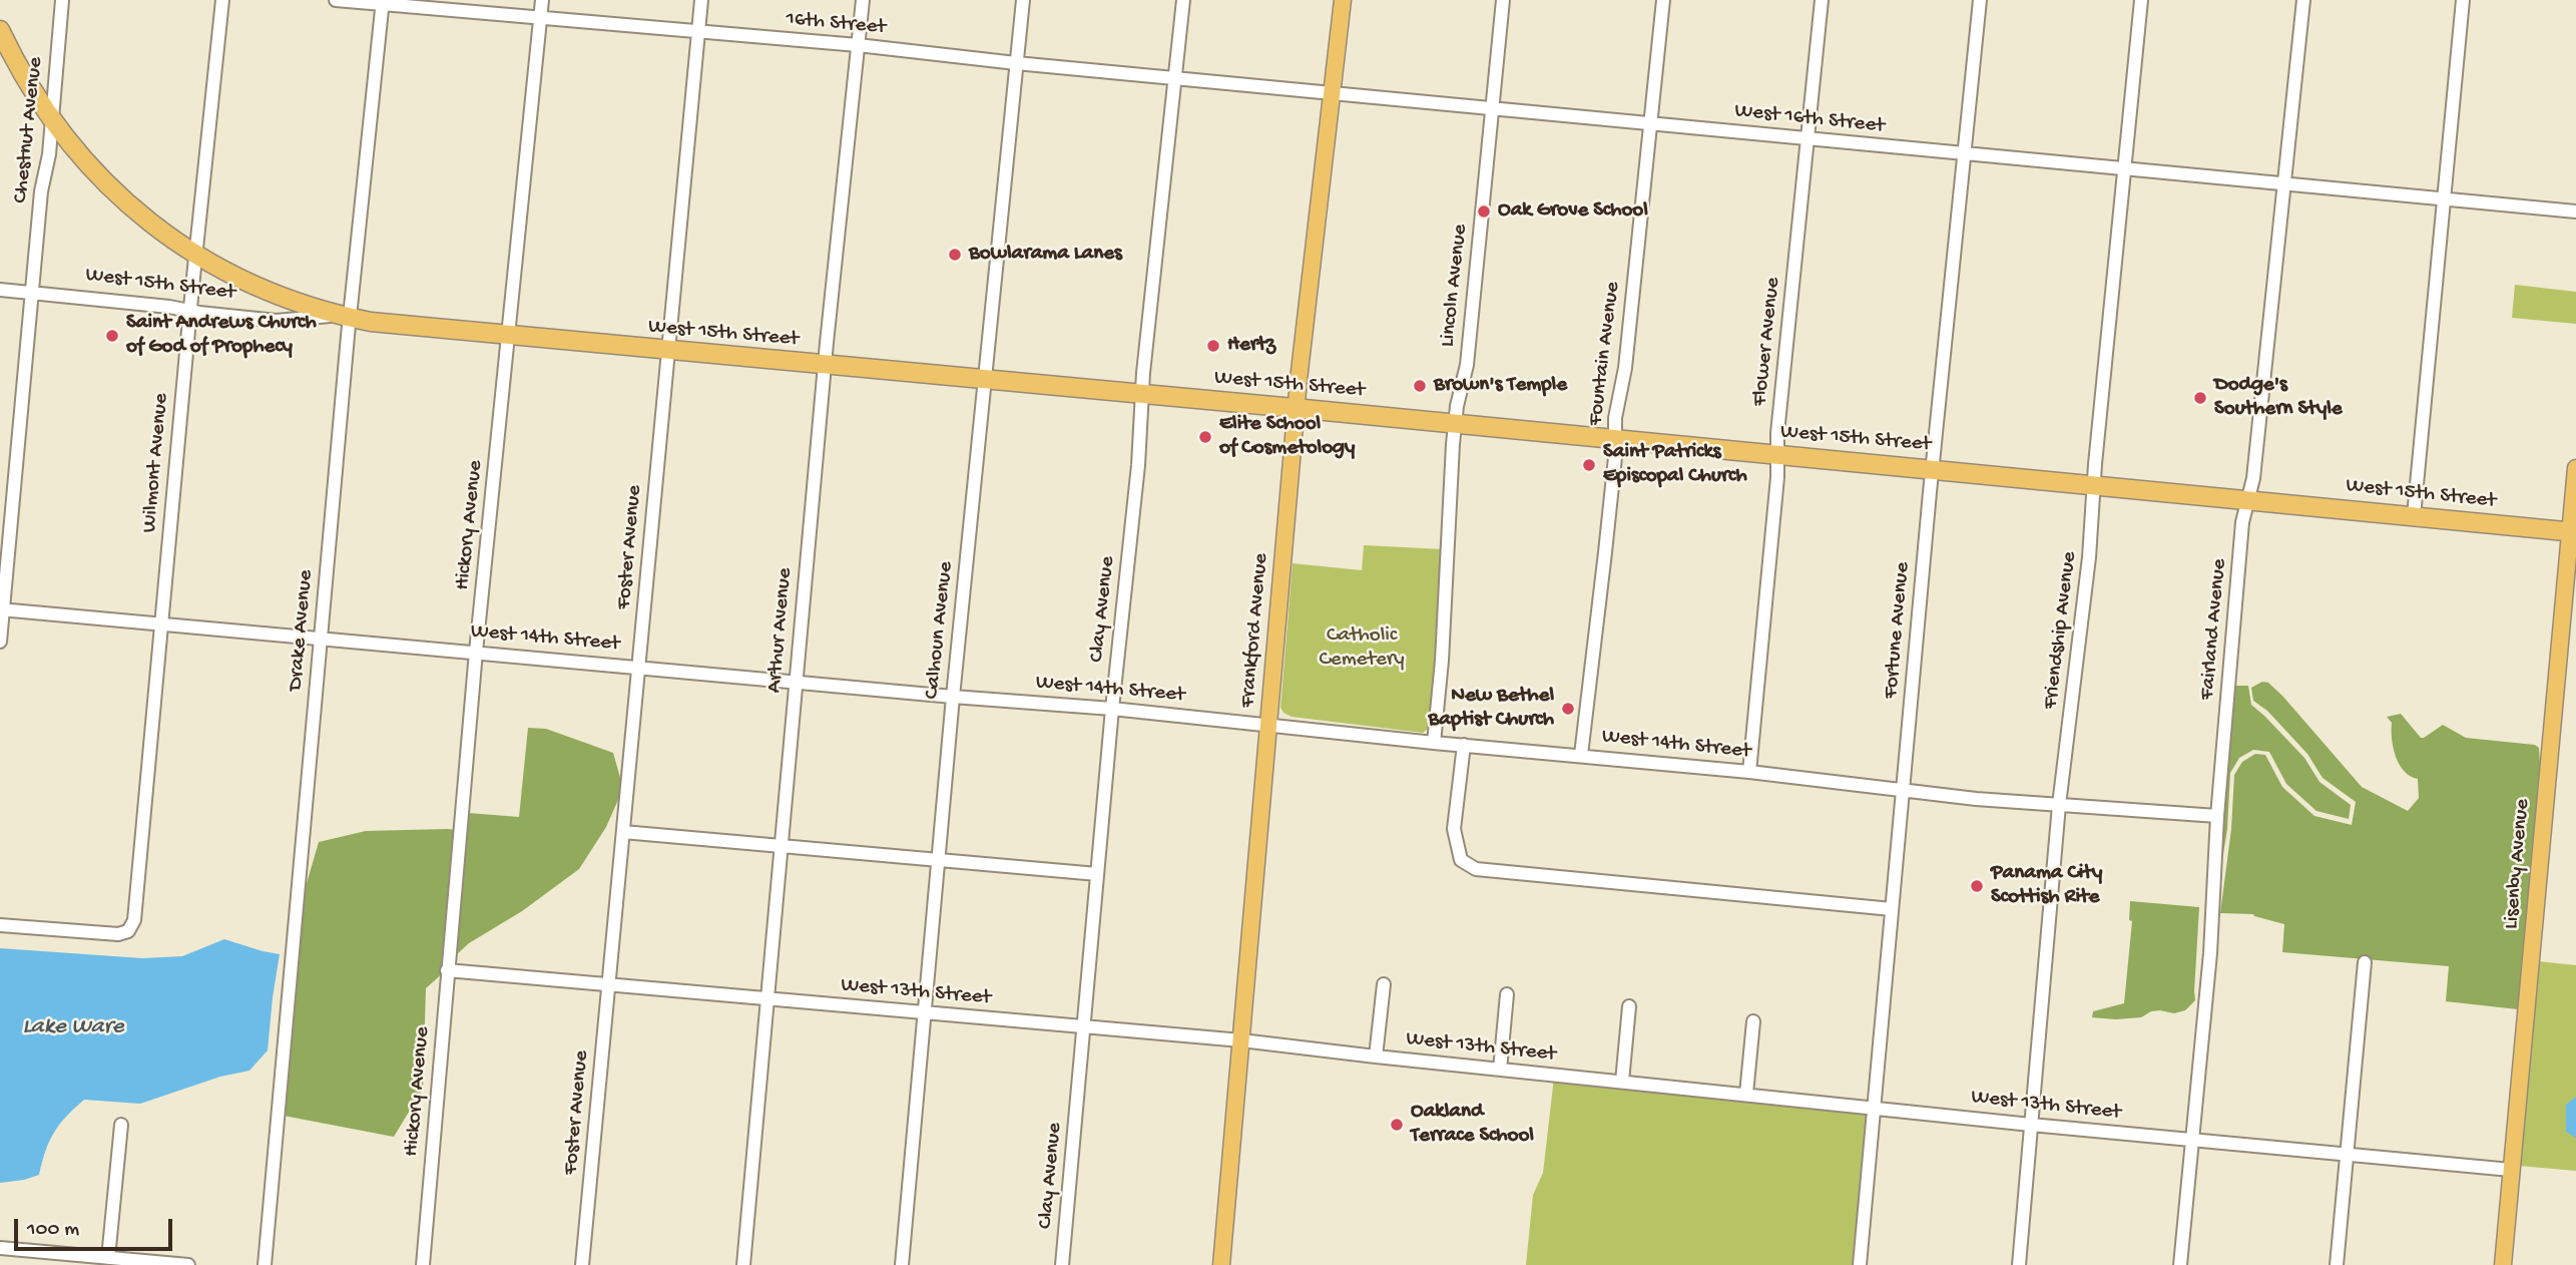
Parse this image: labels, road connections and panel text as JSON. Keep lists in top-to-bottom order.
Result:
{
  "streets": {
    "highway": ["West 15th Street"],
    "main road": ["Frankford Avenue", "Lisenby Avenue"],
    "street": [
      "16th Street",
      "West 16th Street",
      "Chestnut Avenue",
      "Lincoln Avenue",
      "Flower Avenue",
      "Fountain Avenue",
      "Wilmont Avenue",
      "Hickory Avenue",
      "Foster Avenue",
      "Clay Avenue",
      "Fairland Avenue",
      "Drake Avenue",
      "Arthur Avenue",
      "Calhoun Avenue",
      "Fortune Avenue",
      "Friendship Avenue",
      "West 14th Street",
      "West 13th Street"
    ]
  },
  "crossings": [
    ["16th Street", "West 16th Street"],
    ["16th Street", "Hickory Avenue"],
    ["16th Street", "Foster Avenue"],
    ["16th Street", "Clay Avenue"],
    ["16th Street", "Drake Avenue"],
    ["16th Street", "Arthur Avenue"],
    ["16th Street", "Calhoun Avenue"],
    ["16th Street", "Frankford Avenue"],
    ["West 16th Street", "Lincoln Avenue"],
    ["West 16th Street", "Flower Avenue"],
    ["West 16th Street", "Fountain Avenue"],
    ["West 16th Street", "Fairland Avenue"],
    ["West 16th Street", "Frankford Avenue"],
    ["West 16th Street", "Fortune Avenue"],
    ["West 16th Street", "Friendship Avenue"],
    ["Chestnut Avenue", "West 15th Street"],
    ["Chestnut Avenue", "West 14th Street"],
    ["West 15th Street", "Lincoln Avenue"],
    ["West 15th Street", "Flower Avenue"],
    ["West 15th Street", "Fountain Avenue"],
    ["West 15th Street", "Wilmont Avenue"],
    ["West 15th Street", "Hickory Avenue"],
    ["West 15th Street", "Foster Avenue"],
    ["West 15th Street", "Clay Avenue"],
    ["West 15th Street", "Fairland Avenue"],
    ["West 15th Street", "Drake Avenue"],
    ["West 15th Street", "Arthur Avenue"],
    ["West 15th Street", "Calhoun Avenue"],
    ["West 15th Street", "Frankford Avenue"],
    ["West 15th Street", "Fortune Avenue"],
    ["West 15th Street", "Friendship Avenue"],
    ["West 15th Street", "Lisenby Avenue"],
    ["Lincoln Avenue", "West 14th Street"],
    ["Flower Avenue", "West 14th Street"],
    ["Fountain Avenue", "West 14th Street"],
    ["Wilmont Avenue", "West 14th Street"],
    ["Hickory Avenue", "West 14th Street"],
    ["Hickory Avenue", "West 13th Street"],
    ["Foster Avenue", "West 14th Street"],
    ["Foster Avenue", "West 13th Street"],
    ["Clay Avenue", "West 14th Street"],
    ["Clay Avenue", "West 13th Street"],
    ["Fairland Avenue", "West 14th Street"],
    ["Fairland Avenue", "West 13th Street"],
    ["Drake Avenue", "West 14th Street"],
    ["Arthur Avenue", "West 14th Street"],
    ["Arthur Avenue", "West 13th Street"],
    ["Calhoun Avenue", "West 14th Street"],
    ["Calhoun Avenue", "West 13th Street"],
    ["Frankford Avenue", "West 14th Street"],
    ["Frankford Avenue", "West 13th Street"],
    ["Fortune Avenue", "West 14th Street"],
    ["Fortune Avenue", "West 13th Street"],
    ["Friendship Avenue", "West 14th Street"],
    ["Friendship Avenue", "West 13th Street"],
    ["Lisenby Avenue", "West 13th Street"]
  ],
  "water": ["Lake Ware"],
  "parks": ["Catholic Cemetery"],
  "places": [
    "Oak Grove School",
    "Bowlarama Lanes",
    "Saint Andrews Church of God of Prophecy",
    "Hertz",
    "Brown's Temple",
    "Dodge's Southern Style",
    "Elite School of Cosmetology",
    "Saint Patricks Episcopal Church",
    "New Bethel Baptist Church",
    "Panama City Scottish Rite",
    "Oakland Terrace School"
  ],
  "scale_bar": "100 m"
}
